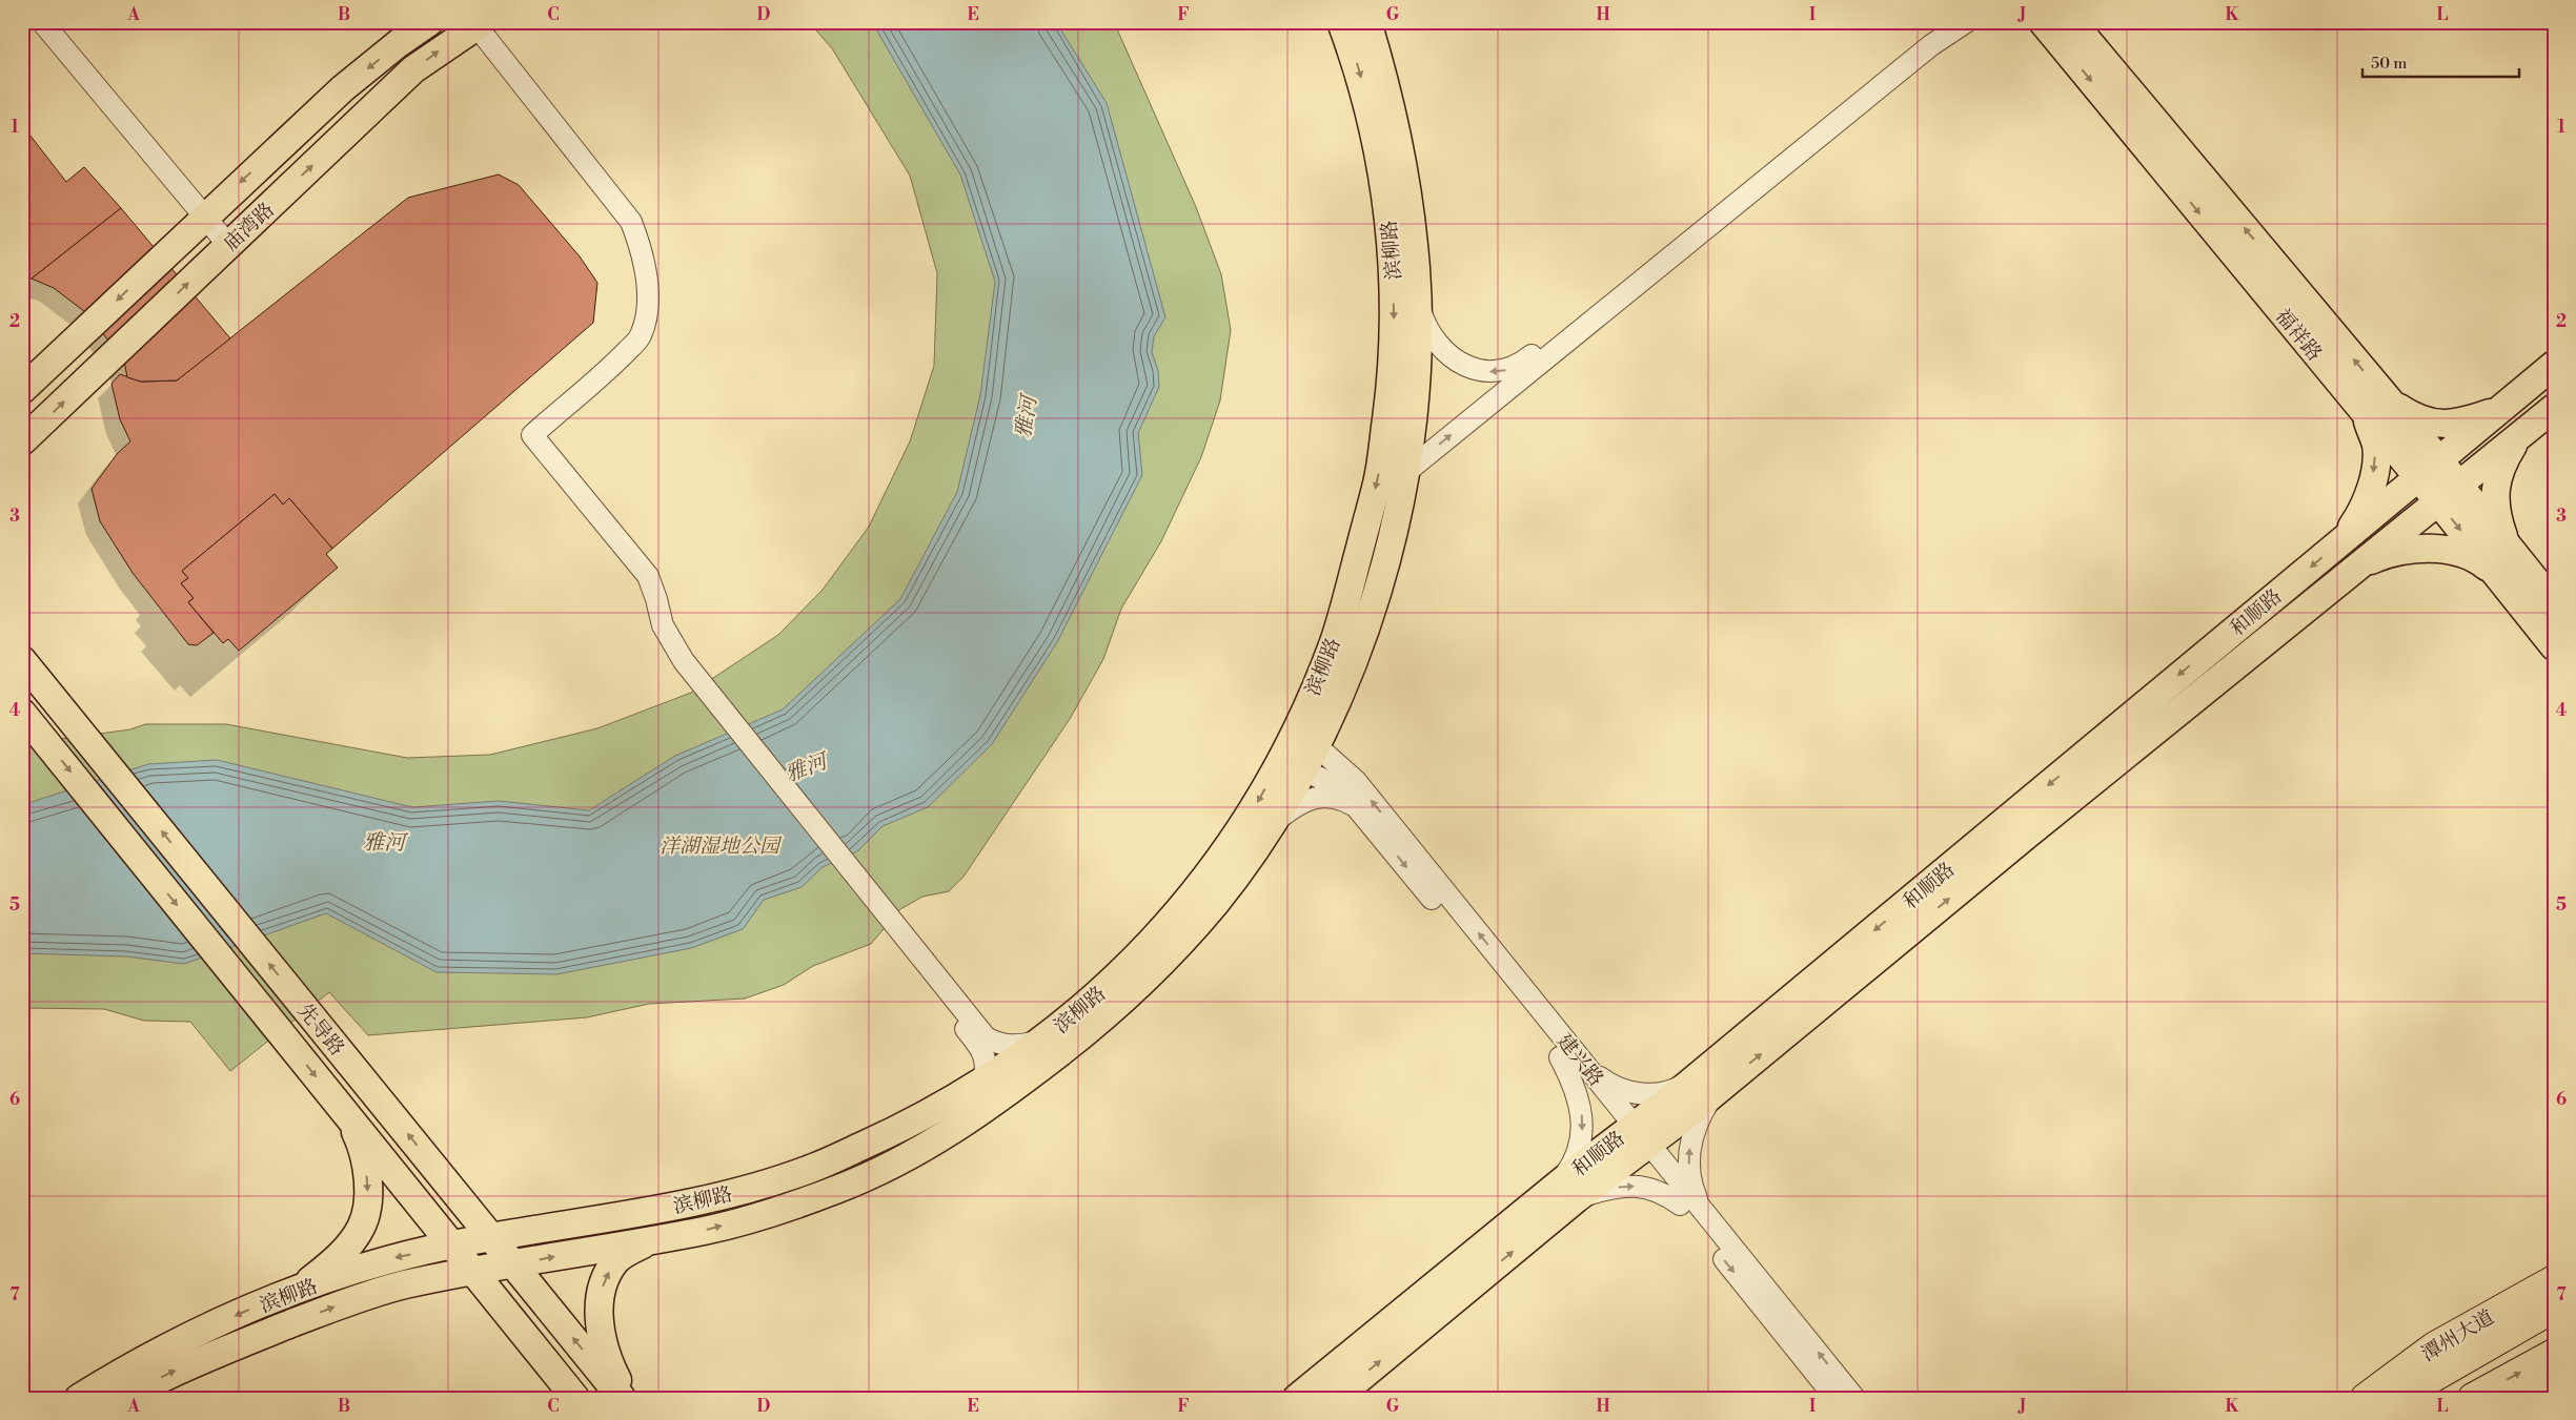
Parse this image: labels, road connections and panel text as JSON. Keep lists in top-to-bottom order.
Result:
{
  "streets": {
    "highway": ["潭州大道"],
    "main road": [
      "庙湾路",
      "滨柳路",
      "福祥路",
      "和顺路",
      "先导路"
    ],
    "street": ["建兴路"]
  },
  "crossings": [
    ["滨柳路", "先导路"],
    ["滨柳路", "建兴路"],
    ["福祥路", "和顺路"],
    ["和顺路", "建兴路"]
  ],
  "water": ["雅河"],
  "parks": ["洋湖湿地公园"],
  "scale_bar": "50 m",
  "grid": {
    "columns": [
      "A",
      "B",
      "C",
      "D",
      "E",
      "F",
      "G",
      "H",
      "I",
      "J",
      "K",
      "L"
    ],
    "rows": [
      "1",
      "2",
      "3",
      "4",
      "5",
      "6",
      "7"
    ]
  }
}
